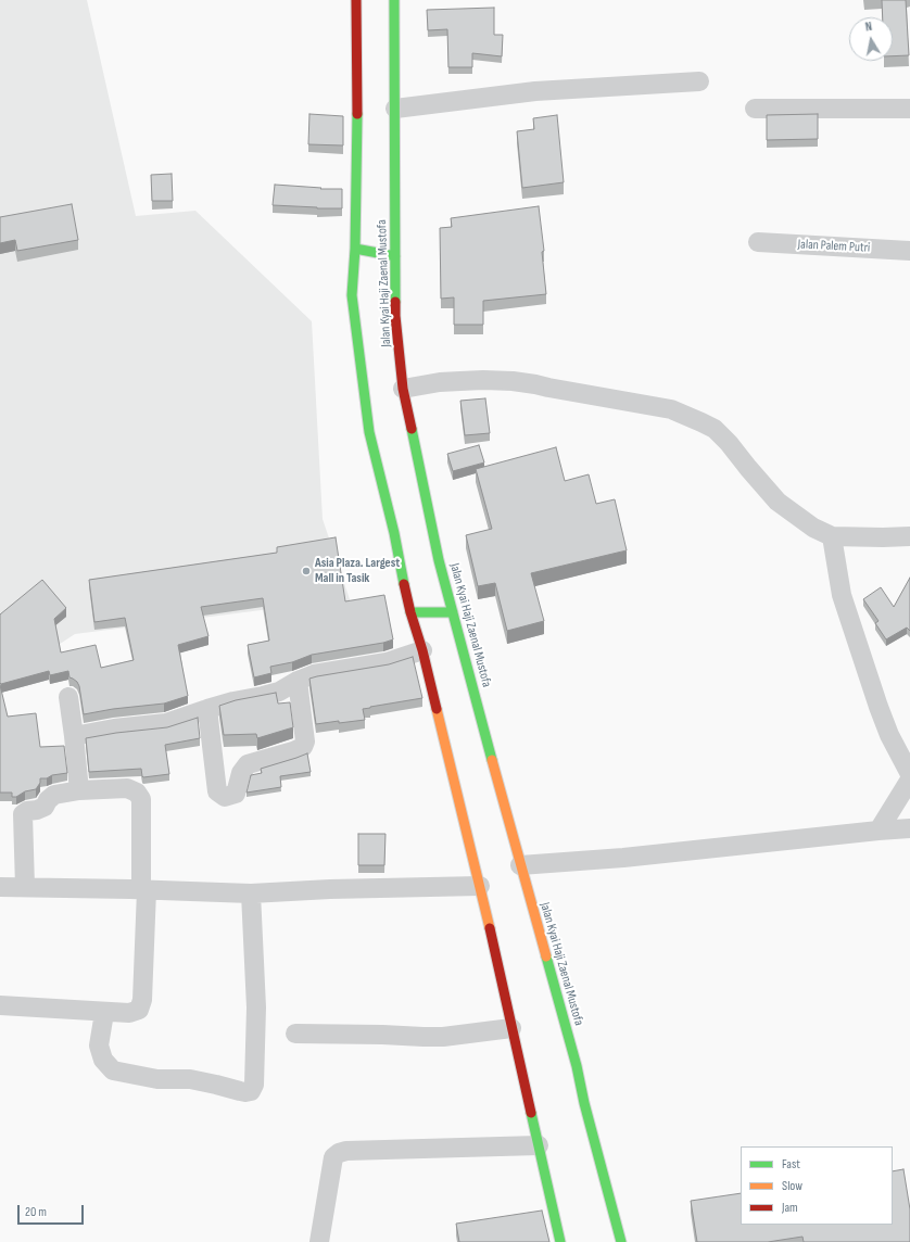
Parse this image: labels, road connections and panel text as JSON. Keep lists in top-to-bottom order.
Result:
{
  "streets": {
    "main road": ["Jalan Kyai Haji Zaenal Mustofa"],
    "street": ["Jalan Palem Putri"]
  },
  "places": ["Asia Plaza. Largest Mall in Tasik"],
  "legend": ["Fast", "Slow", "Jam"],
  "scale_bar": "20 m",
  "north": "top"
}
